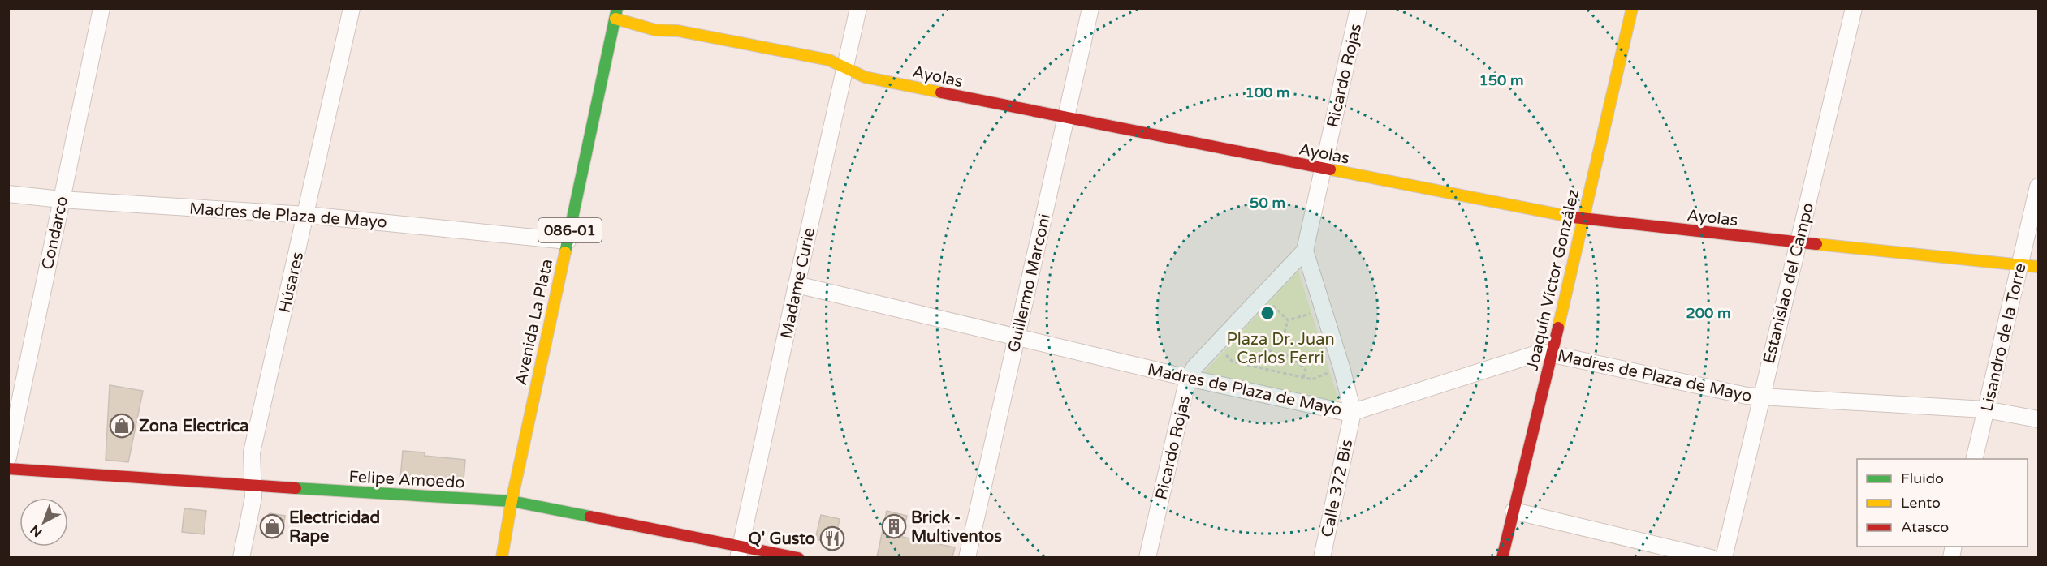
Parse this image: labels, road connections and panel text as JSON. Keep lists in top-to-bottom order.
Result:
{
  "streets": {
    "street": [
      "Ricardo Rojas",
      "Ayolas",
      "Madres de Plaza de Mayo",
      "086-01",
      "Condarco",
      "Joaquín Víctor González",
      "Húsares",
      "Madame Curie",
      "Guillermo Marconi",
      "Estanislao del Campo",
      "Avenida La Plata",
      "Lisandro de la Torre",
      "Felipe Amoedo",
      "Calle 372 Bis"
    ]
  },
  "crossings": [
    ["Ricardo Rojas", "Ayolas"],
    ["Ricardo Rojas", "Madres de Plaza de Mayo"],
    ["Ricardo Rojas", "Calle 372 Bis"],
    ["Ayolas", "Joaquín Víctor González"],
    ["Ayolas", "Madame Curie"],
    ["Ayolas", "Guillermo Marconi"],
    ["Ayolas", "Estanislao del Campo"],
    ["Ayolas", "Avenida La Plata"],
    ["Ayolas", "Lisandro de la Torre"],
    ["Madres de Plaza de Mayo", "Condarco"],
    ["Madres de Plaza de Mayo", "Joaquín Víctor González"],
    ["Madres de Plaza de Mayo", "Húsares"],
    ["Madres de Plaza de Mayo", "Madame Curie"],
    ["Madres de Plaza de Mayo", "Guillermo Marconi"],
    ["Madres de Plaza de Mayo", "Estanislao del Campo"],
    ["Madres de Plaza de Mayo", "Avenida La Plata"],
    ["Madres de Plaza de Mayo", "Lisandro de la Torre"],
    ["Madres de Plaza de Mayo", "Calle 372 Bis"],
    ["Húsares", "Felipe Amoedo"],
    ["Madame Curie", "Felipe Amoedo"],
    ["Avenida La Plata", "Felipe Amoedo"]
  ],
  "parks": ["Plaza Dr. Juan Carlos Ferri"],
  "places": {
    "shop": ["Zona Electrica", "Electricidad Rape"],
    "building": ["Brick - Multiventos"],
    "restaurant": ["Q' Gusto"]
  },
  "legend": ["Fluido", "Lento", "Atasco"],
  "north": "bottom left",
  "rings": [
    "150 m",
    "100 m",
    "50 m",
    "200 m"
  ]
}
